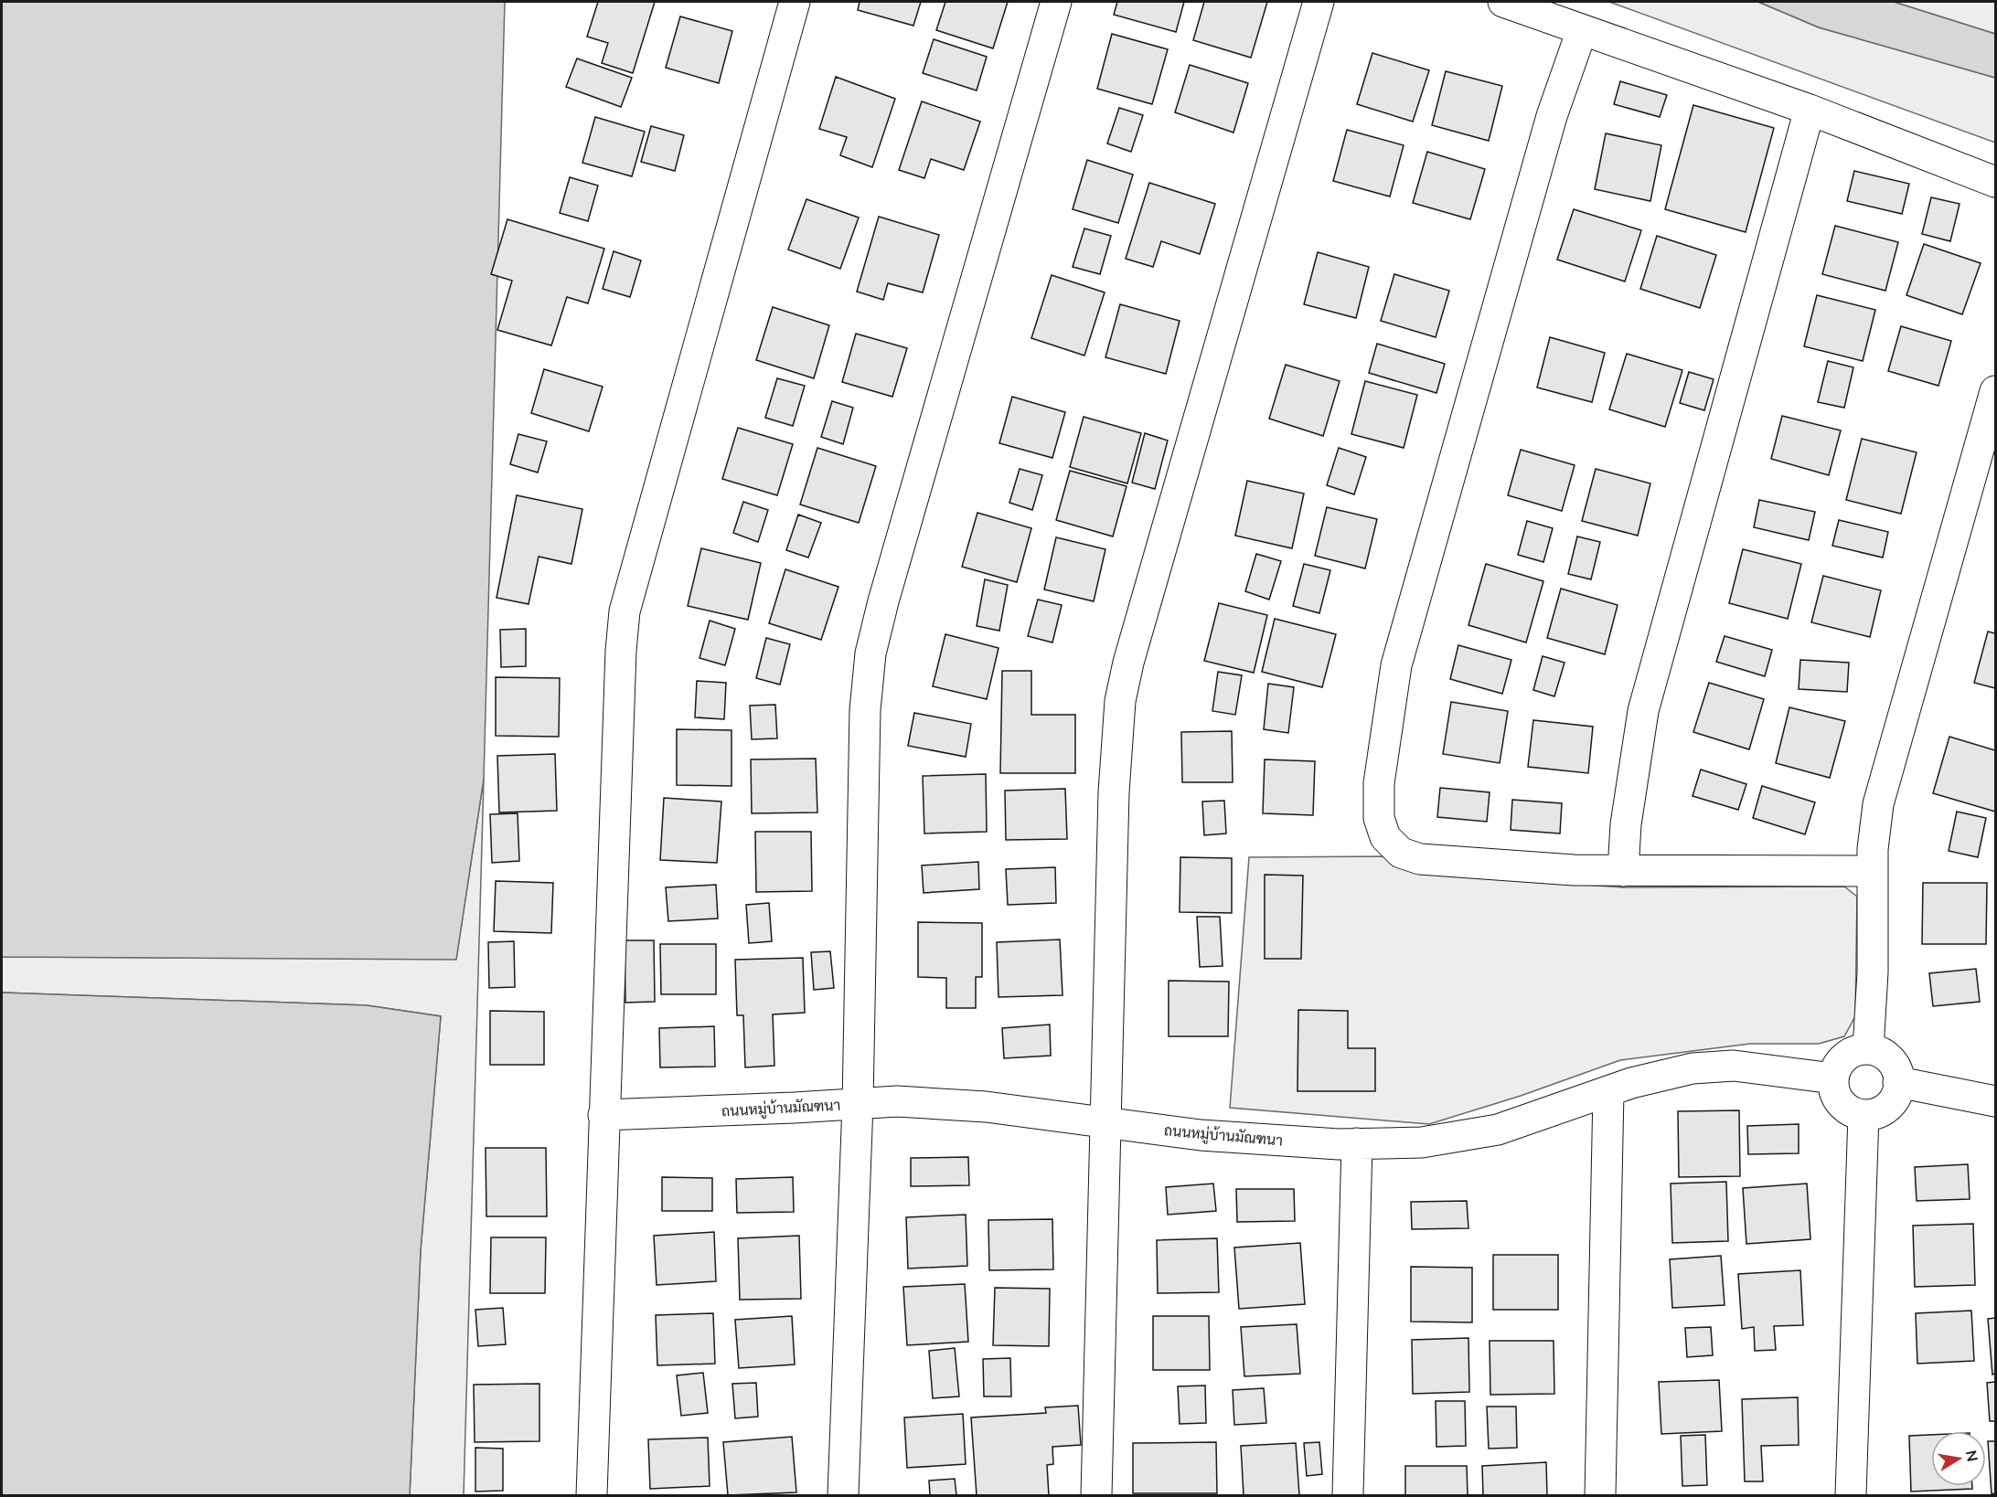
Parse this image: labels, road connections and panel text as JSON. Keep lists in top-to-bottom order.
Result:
{
  "streets": {
    "street": ["ถนนหมู่บ้านมัณฑนา"]
  },
  "north": "right"
}
